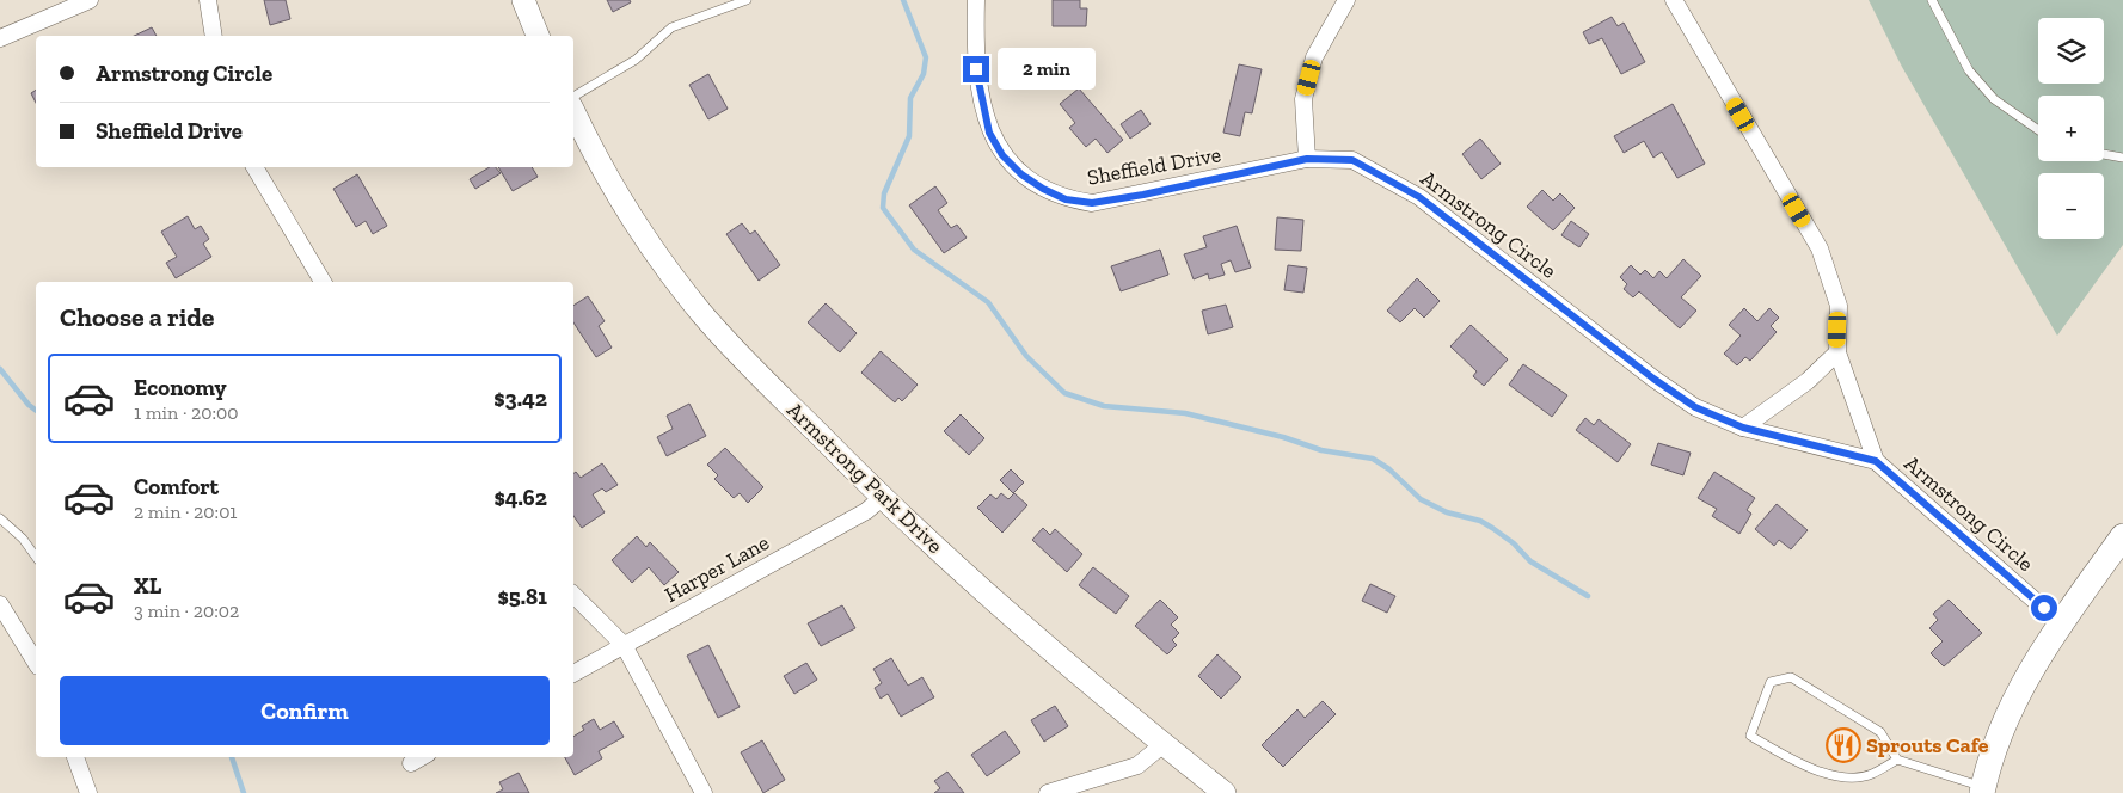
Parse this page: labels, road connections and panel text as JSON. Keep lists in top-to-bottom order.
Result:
{
  "streets": {
    "main road": ["Armstrong Park Drive"],
    "street": ["Sheffield Drive", "Armstrong Circle", "Harper Lane"]
  },
  "crossings": [
    ["Sheffield Drive", "Armstrong Circle"],
    ["Armstrong Park Drive", "Harper Lane"]
  ],
  "places": {
    "restaurant": ["Sprouts Cafe"]
  },
  "page": {
    "map_buttons": ["+", "−"],
    "banner": ["Armstrong Circle", "Sheffield Drive"],
    "bubble": "2 min",
    "heading": "Choose a ride",
    "list": [
      {
        "name": "Economy",
        "note": "1 min · 20:00",
        "value": "$3.42"
      },
      {
        "name": "Comfort",
        "note": "2 min · 20:01",
        "value": "$4.62"
      },
      {
        "name": "XL",
        "note": "3 min · 20:02",
        "value": "$5.81"
      }
    ],
    "buttons": "Confirm"
  }
}
